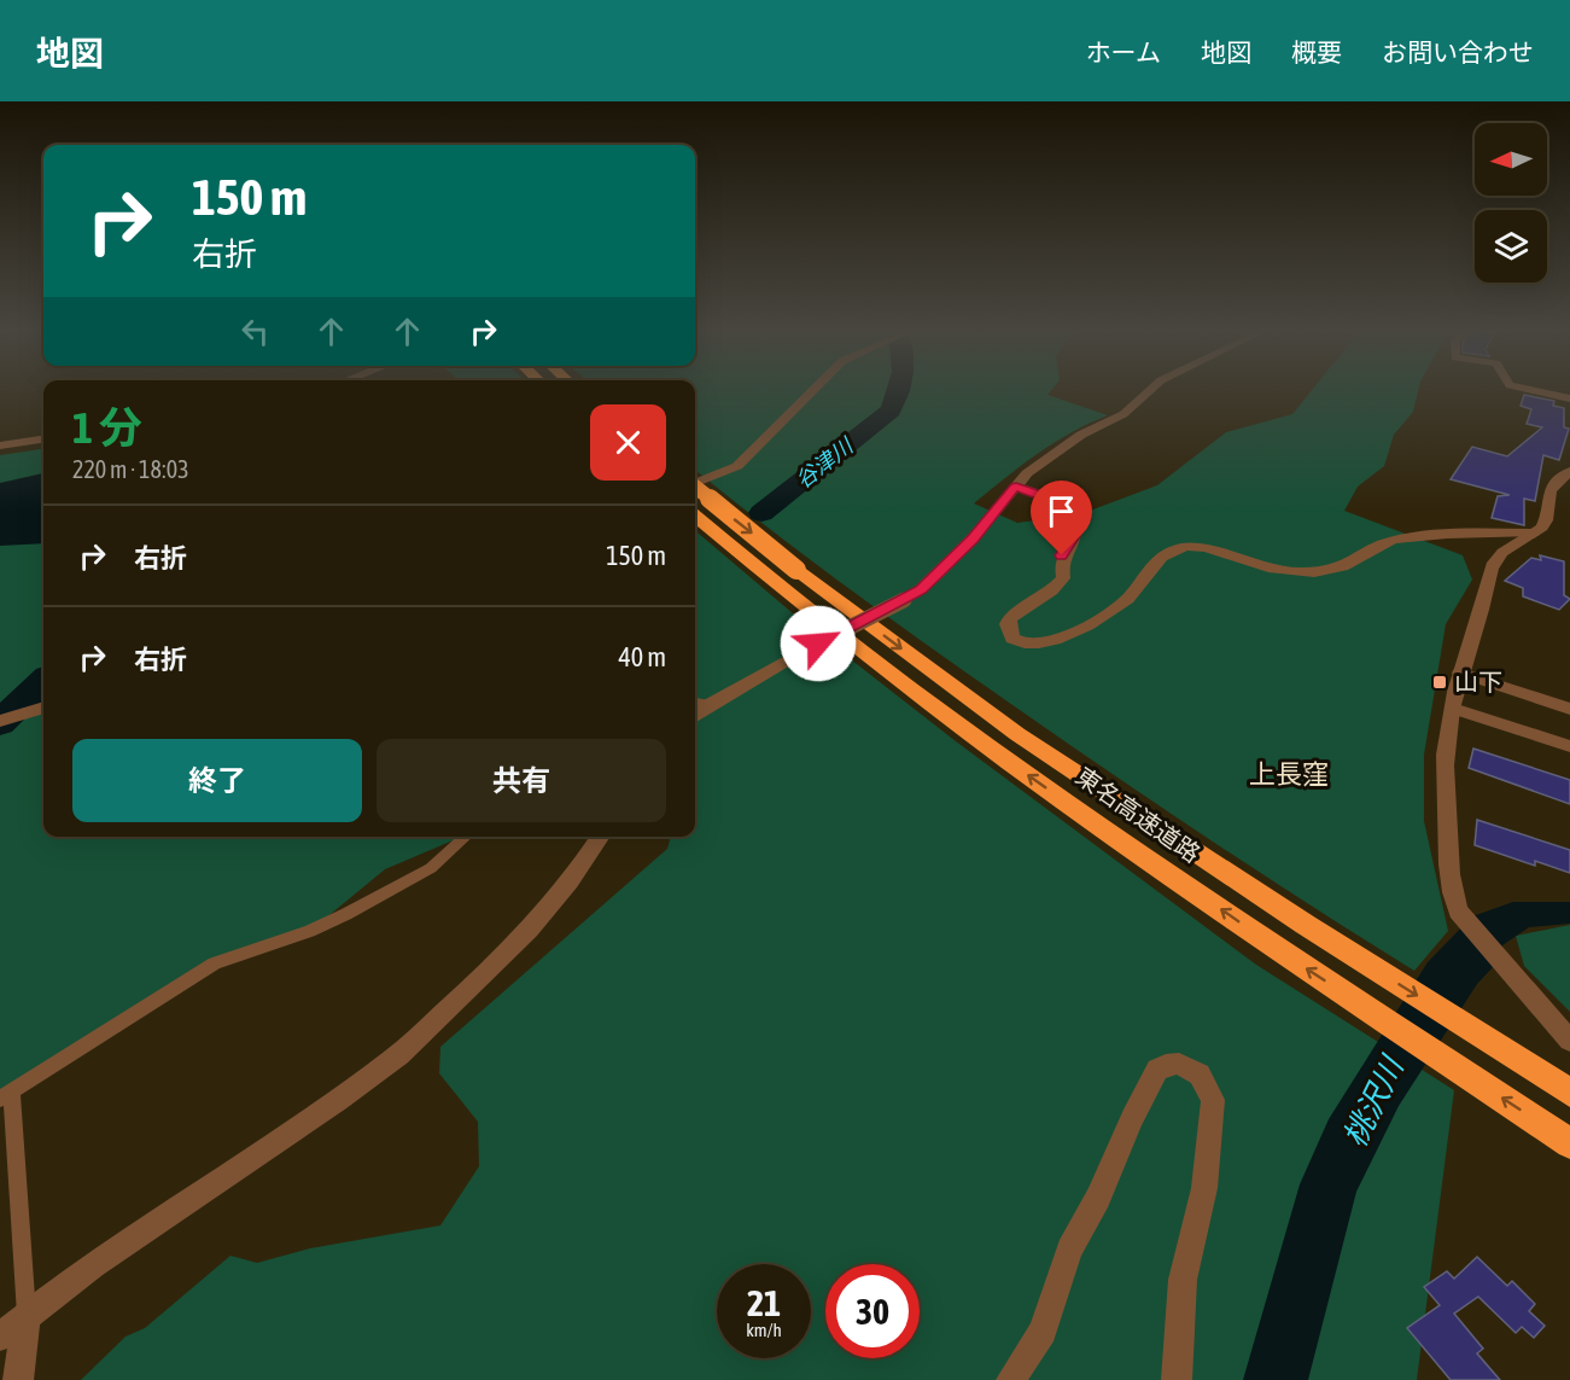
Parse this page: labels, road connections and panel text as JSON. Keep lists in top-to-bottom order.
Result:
{
  "streets": {
    "highway": ["東名高速道路"]
  },
  "districts": ["上長窪"],
  "water": ["谷津川", "桃沢川"],
  "places": {
    "transit": ["山下"]
  },
  "north": "left",
  "page": {
    "header": "地図",
    "nav": [
      "ホーム",
      "地図",
      "概要",
      "お問い合わせ"
    ],
    "turn": ["150 m", "右折"],
    "heading": ["1 分", "220 m · 18:03"],
    "list": [
      {
        "name": "右折",
        "value": "150 m"
      },
      {
        "name": "右折",
        "value": "40 m"
      }
    ],
    "buttons": ["終了", "共有"],
    "speed": "21 km/h",
    "limit": "30"
  }
}
